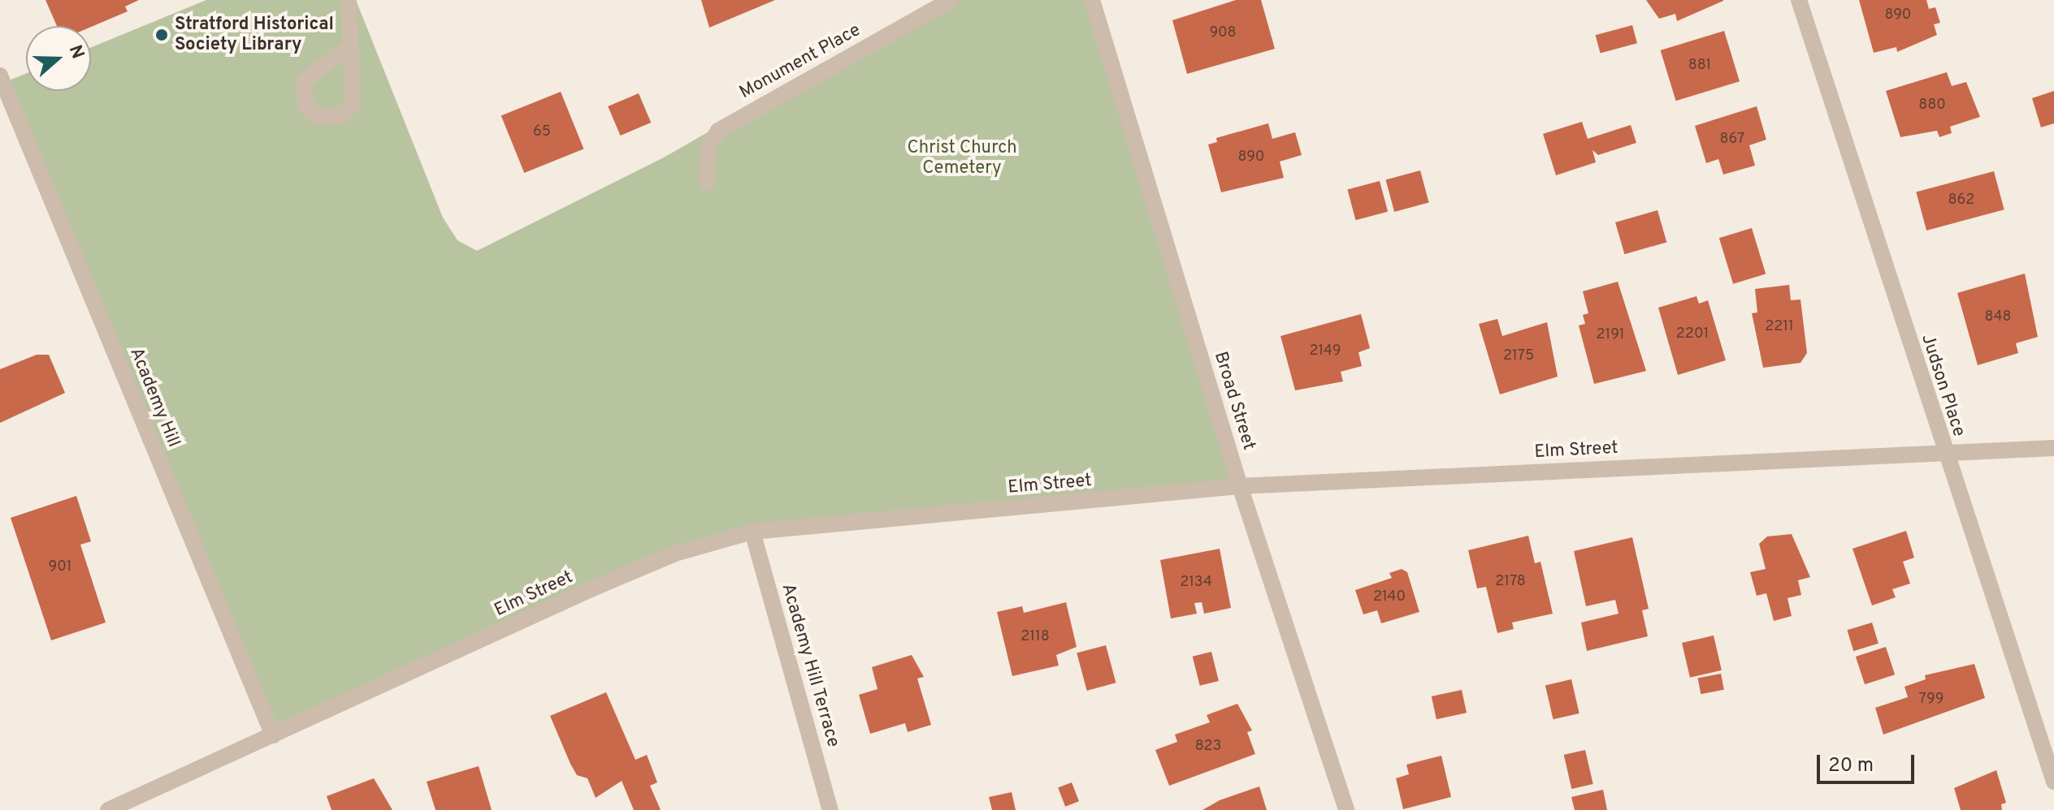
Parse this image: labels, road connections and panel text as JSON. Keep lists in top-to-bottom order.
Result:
{
  "streets": {
    "street": [
      "Monument Place",
      "Judson Place",
      "Academy Hill",
      "Broad Street",
      "Elm Street",
      "Academy Hill Terrace"
    ]
  },
  "crossings": [
    ["Judson Place", "Elm Street"],
    ["Academy Hill", "Elm Street"],
    ["Broad Street", "Elm Street"],
    ["Elm Street", "Academy Hill Terrace"]
  ],
  "parks": ["Christ Church Cemetery"],
  "places": ["Stratford Historical Society Library"],
  "house_numbers": [
    "890",
    "908",
    "881",
    "880",
    "65",
    "867",
    "890",
    "862",
    "848",
    "2211",
    "2201",
    "2191",
    "2149",
    "2175",
    "901",
    "2178",
    "2134",
    "2140",
    "2118",
    "799",
    "823"
  ],
  "scale_bar": "20 m",
  "north": "right"
}
